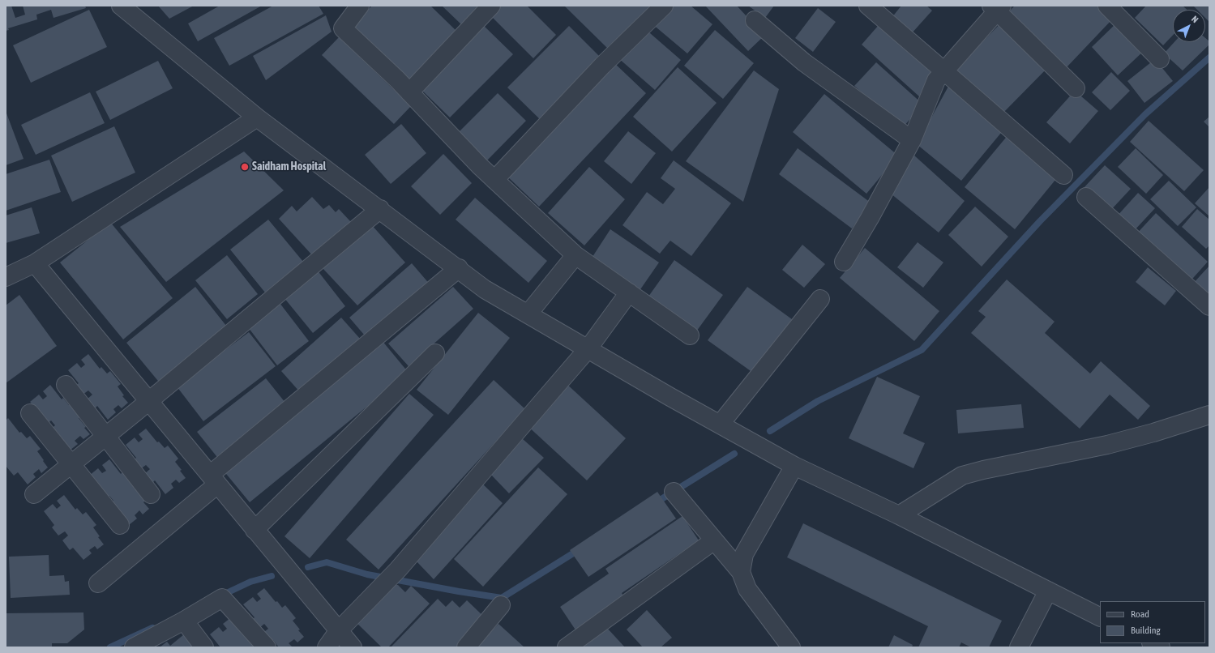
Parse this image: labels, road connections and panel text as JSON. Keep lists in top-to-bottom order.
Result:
{
  "places": ["Saidham Hospital"],
  "legend": ["Road", "Building"],
  "north": "top right"
}
